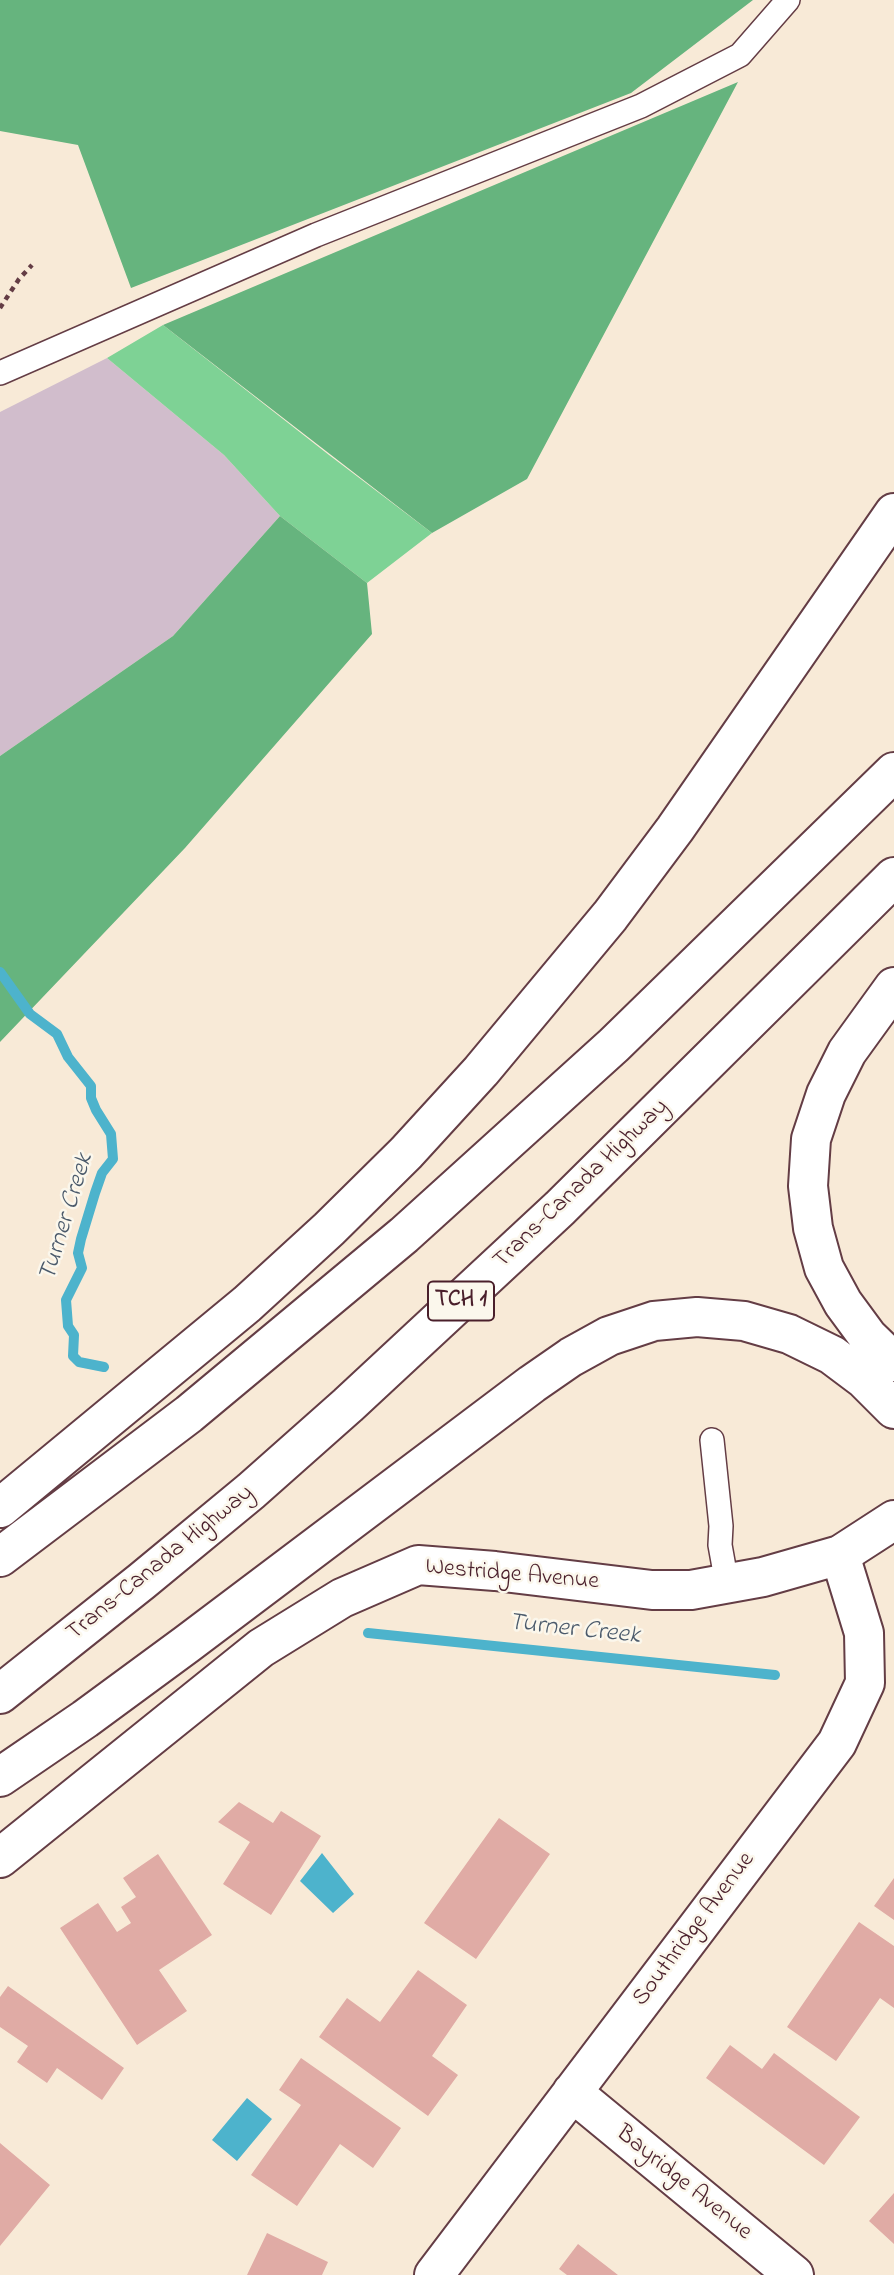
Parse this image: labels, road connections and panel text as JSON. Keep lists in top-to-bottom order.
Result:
{
  "streets": {
    "main road": [
      "Trans-Canada Highway",
      "TCH 1",
      "Westridge Avenue",
      "Southridge Avenue",
      "Bayridge Avenue"
    ]
  },
  "crossings": [
    ["Westridge Avenue", "Southridge Avenue"],
    ["Southridge Avenue", "Bayridge Avenue"]
  ],
  "water": ["Turner Creek"]
}
